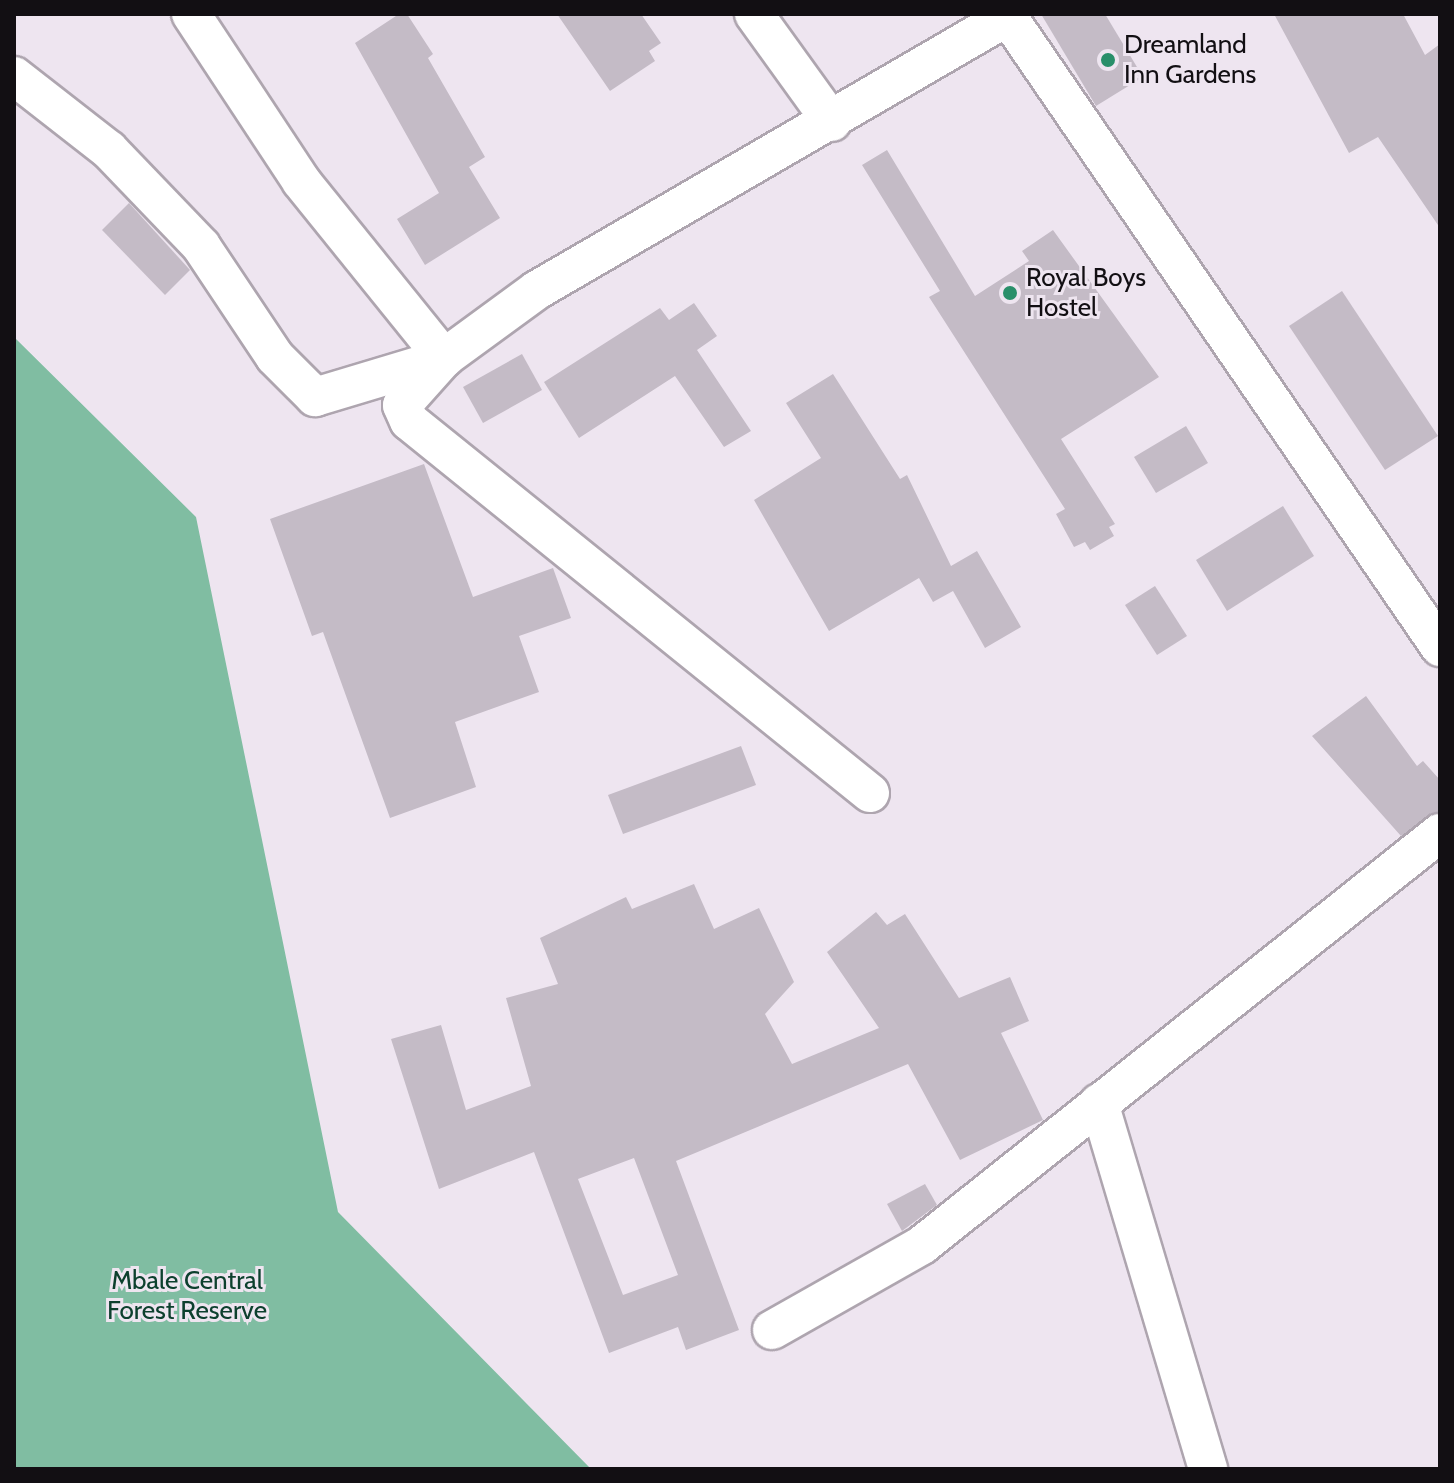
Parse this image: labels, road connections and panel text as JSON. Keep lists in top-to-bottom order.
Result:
{
  "parks": ["Mbale Central Forest Reserve"],
  "places": ["Dreamland Inn Gardens", "Royal Boys Hostel"]
}
